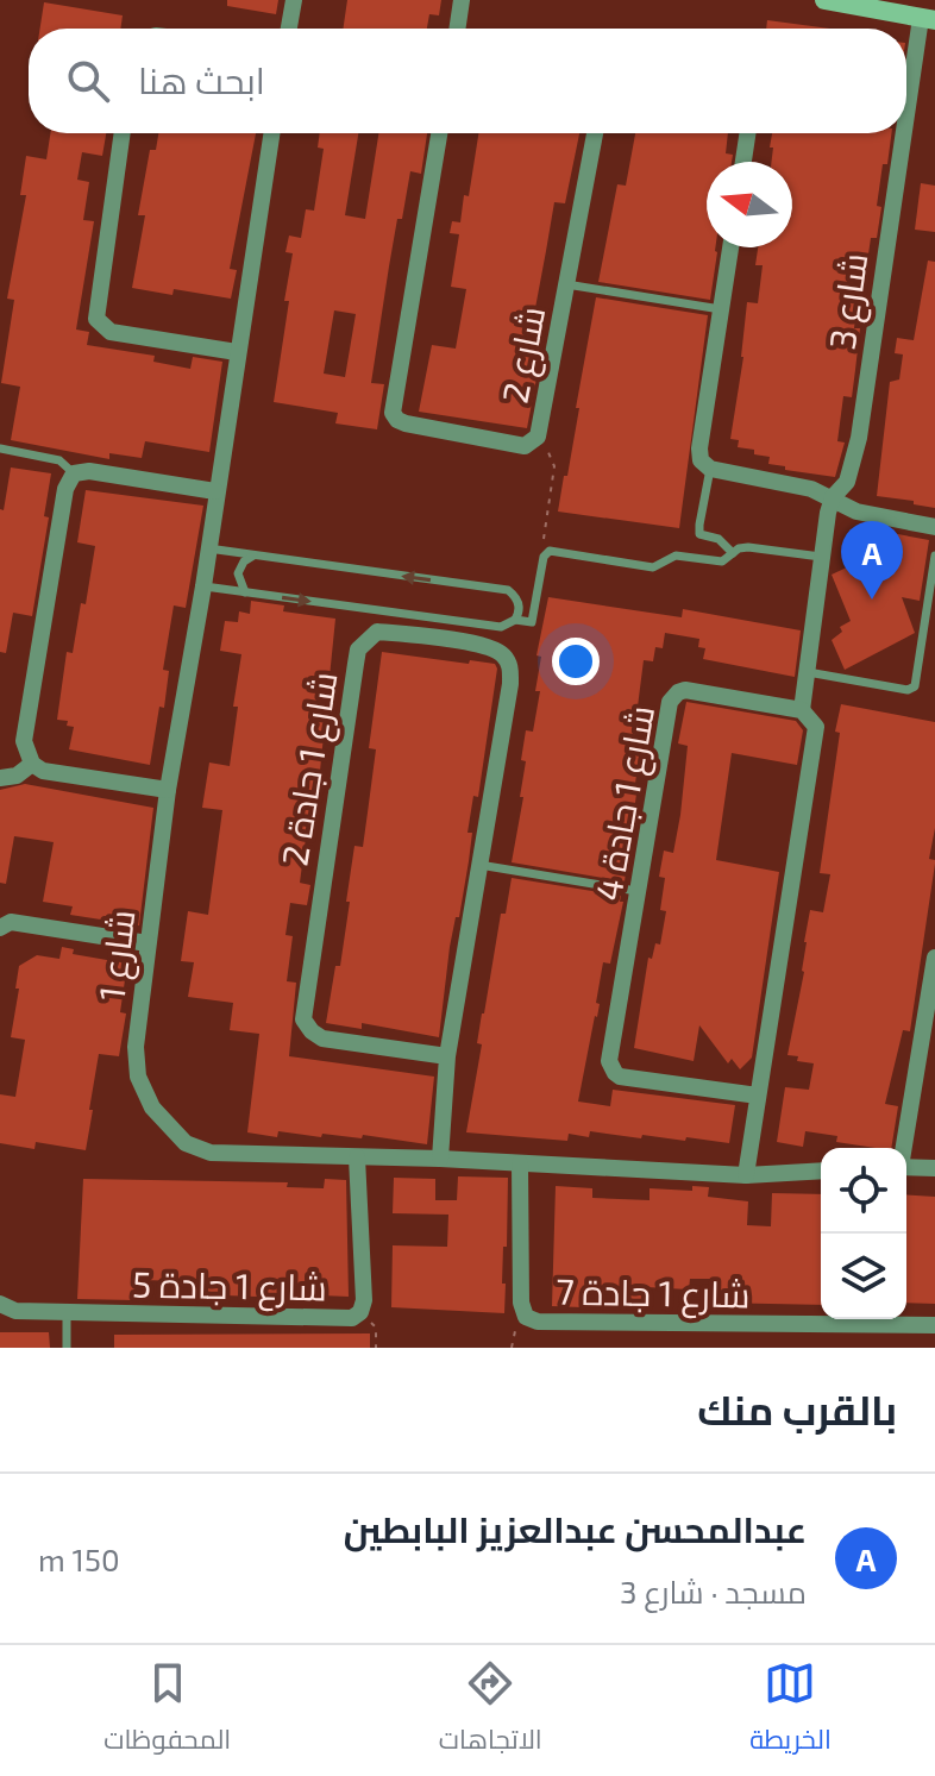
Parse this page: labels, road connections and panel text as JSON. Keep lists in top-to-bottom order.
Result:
{
  "streets": {
    "street": [
      "شارع 3",
      "شارع 2",
      "شارع 1 جادة 2",
      "شارع 1 جادة 4",
      "شارع 1",
      "شارع 1 جادة 5",
      "شارع 1 جادة 7"
    ]
  },
  "crossings": [
    ["شارع 3", "شارع 1 جادة 4"],
    ["شارع 1 جادة 2", "شارع 1"],
    ["شارع 1", "شارع 1 جادة 5"],
    ["شارع 1", "شارع 1 جادة 7"]
  ],
  "north": "left",
  "page": {
    "search": "ابحث هنا",
    "pins": "A",
    "heading": "بالقرب منك",
    "list": [
      {
        "mark": "A",
        "name": "عبدالمحسن عبدالعزيز البابطين",
        "note": "مسجد · شارع 3",
        "value": "150 m"
      }
    ],
    "nav": ["الخريطة", "الاتجاهات", "المحفوظات"]
  }
}
